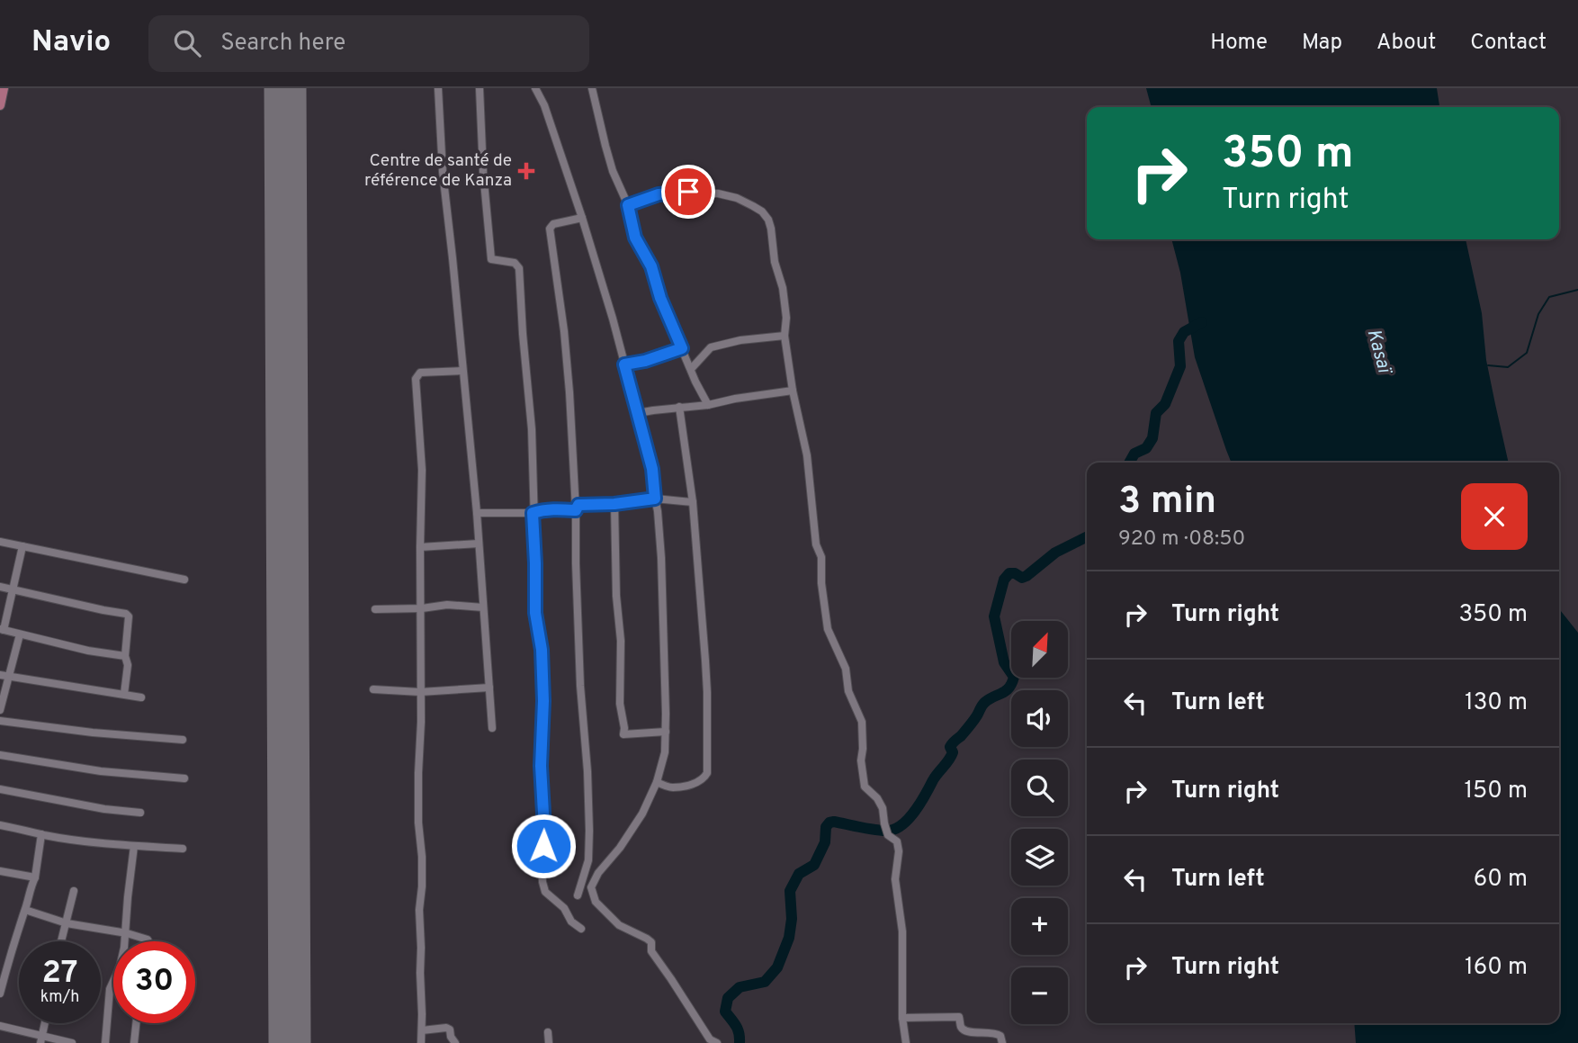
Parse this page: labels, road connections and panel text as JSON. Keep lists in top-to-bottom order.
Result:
{
  "water": ["Kasaï"],
  "places": {
    "health": ["Centre de santé de référence de Kanza"]
  },
  "north": "top right",
  "page": {
    "header": "Navio",
    "search": "Search here",
    "nav": [
      "Home",
      "Map",
      "About",
      "Contact"
    ],
    "turn": ["350 m", "Turn right"],
    "heading": ["3 min", "920 m · 08:50"],
    "list": [
      {
        "name": "Turn right",
        "value": "350 m"
      },
      {
        "name": "Turn left",
        "value": "130 m"
      },
      {
        "name": "Turn right",
        "value": "150 m"
      },
      {
        "name": "Turn left",
        "value": "60 m"
      },
      {
        "name": "Turn right",
        "value": "160 m"
      }
    ],
    "map_buttons": ["+", "−"],
    "speed": "27 km/h",
    "limit": "30"
  }
}
